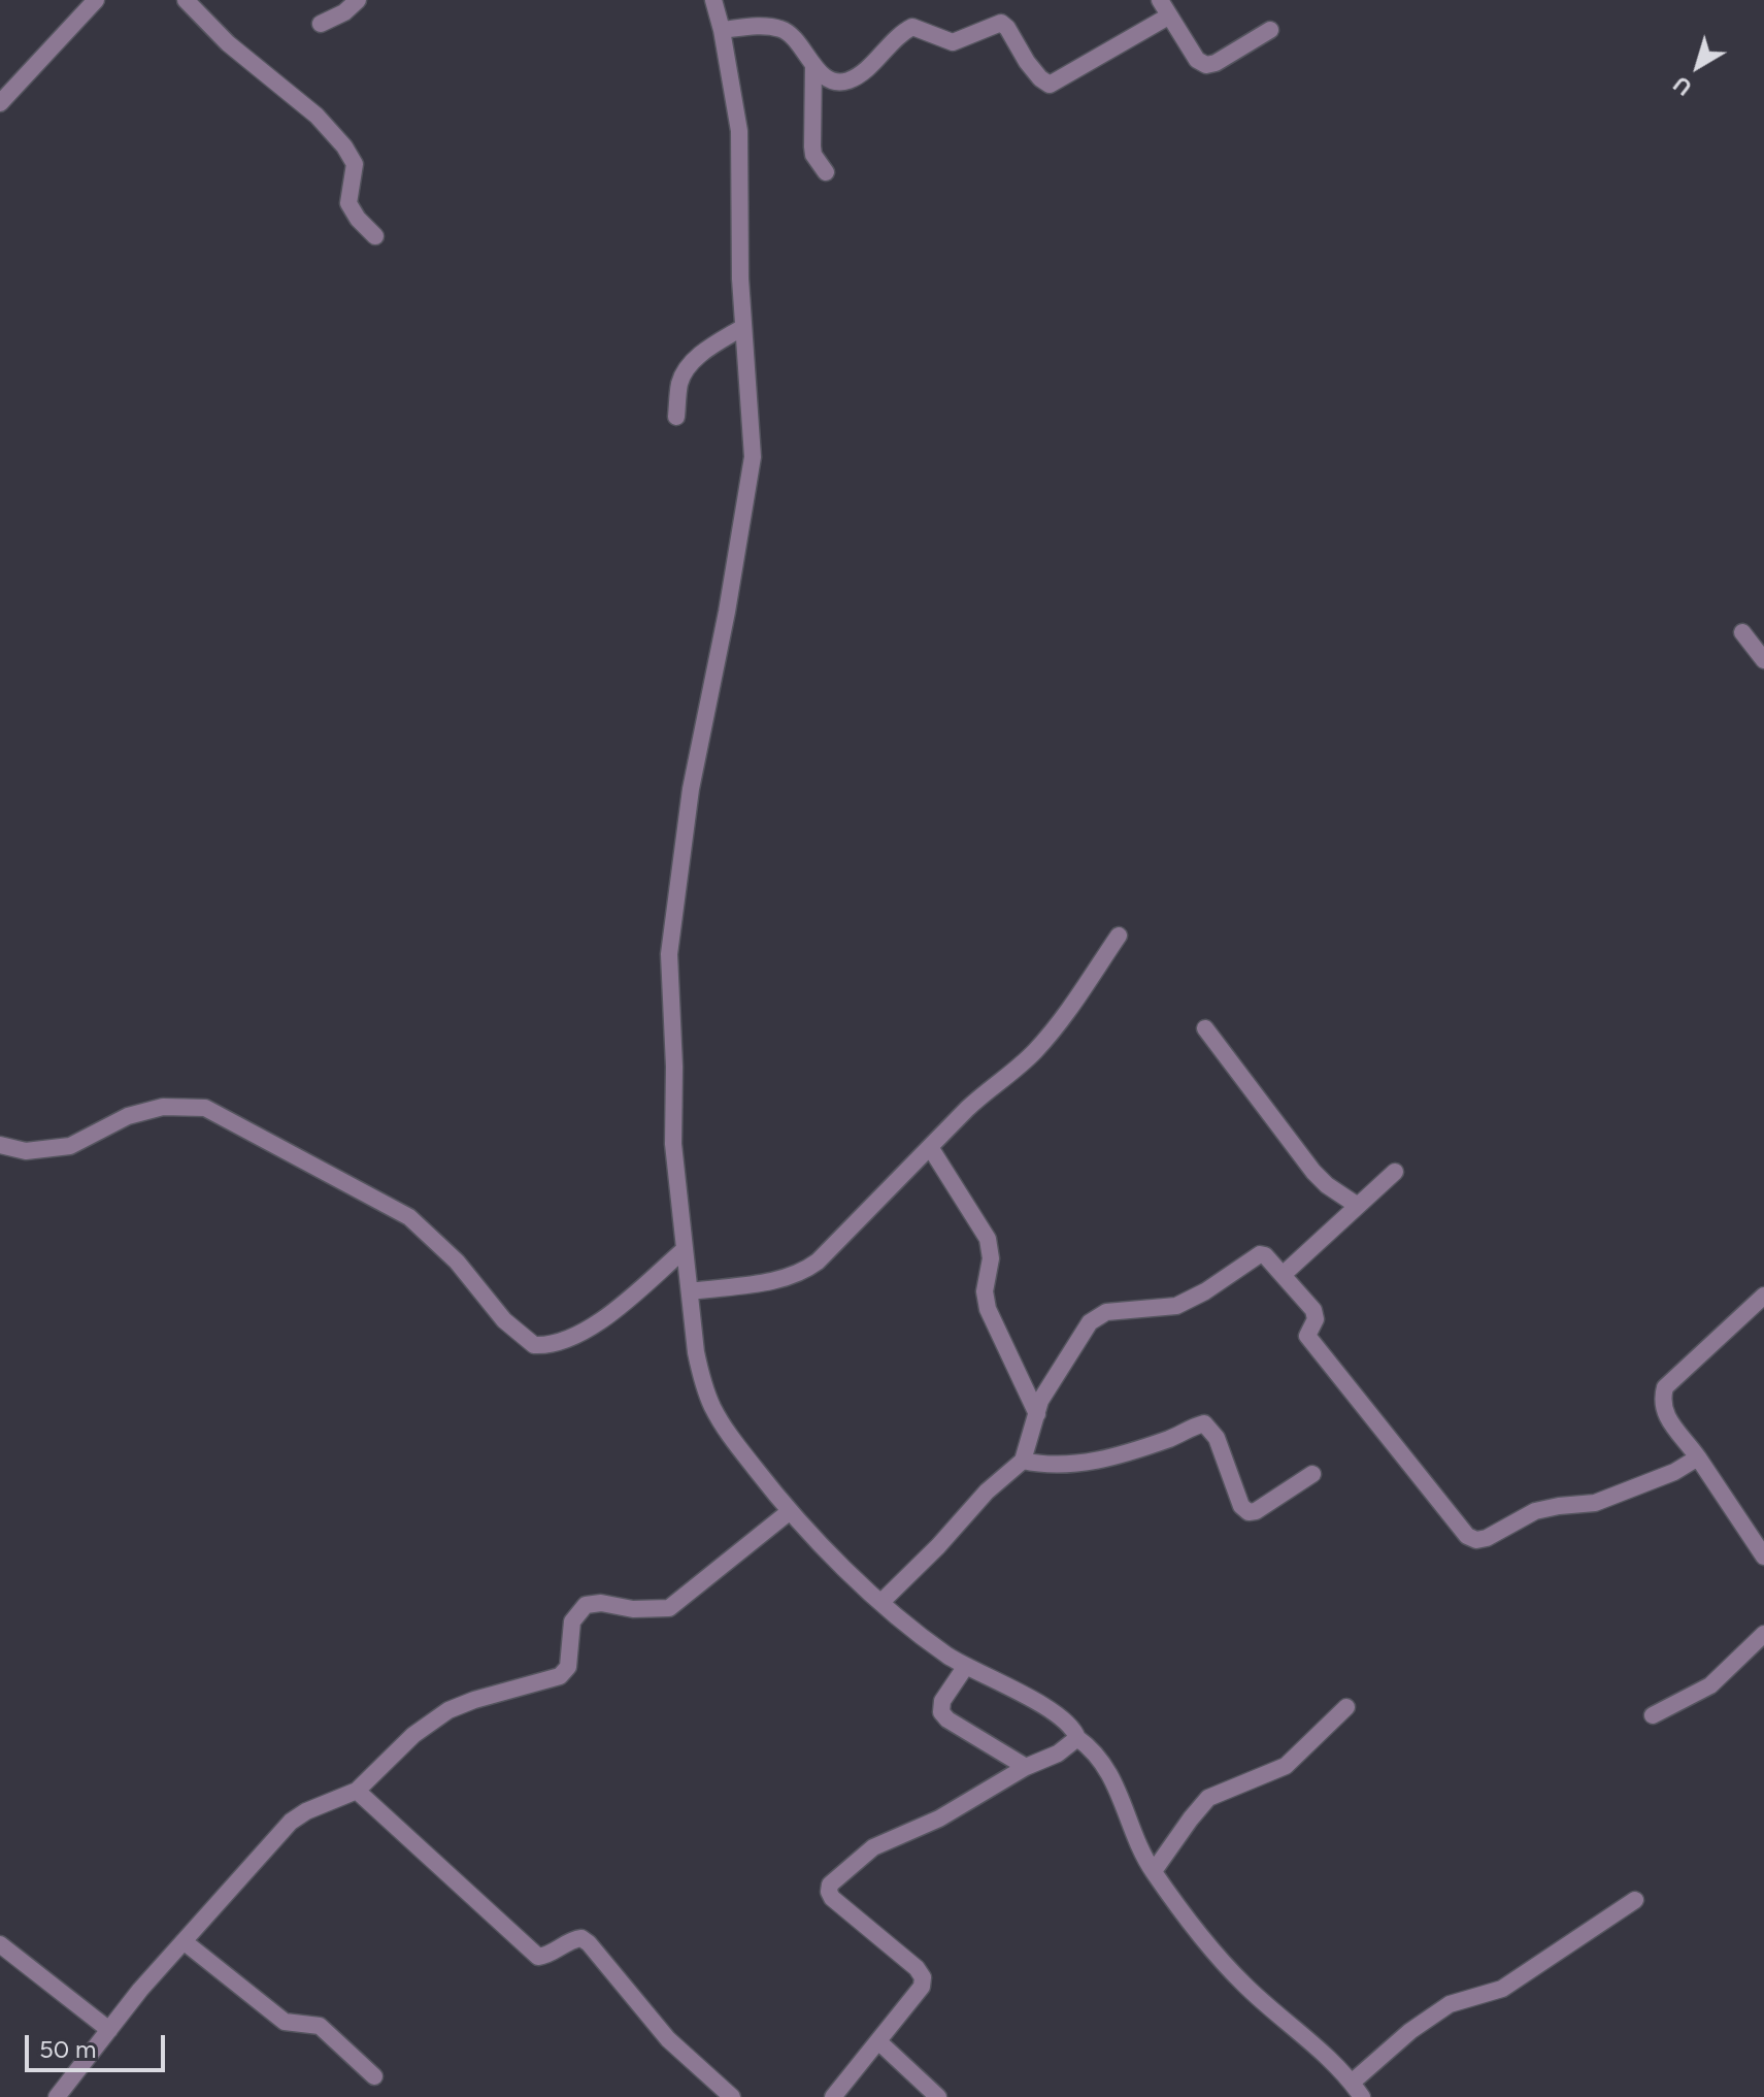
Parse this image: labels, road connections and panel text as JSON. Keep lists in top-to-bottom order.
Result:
{
  "scale_bar": "50 m",
  "north": "bottom left"
}
